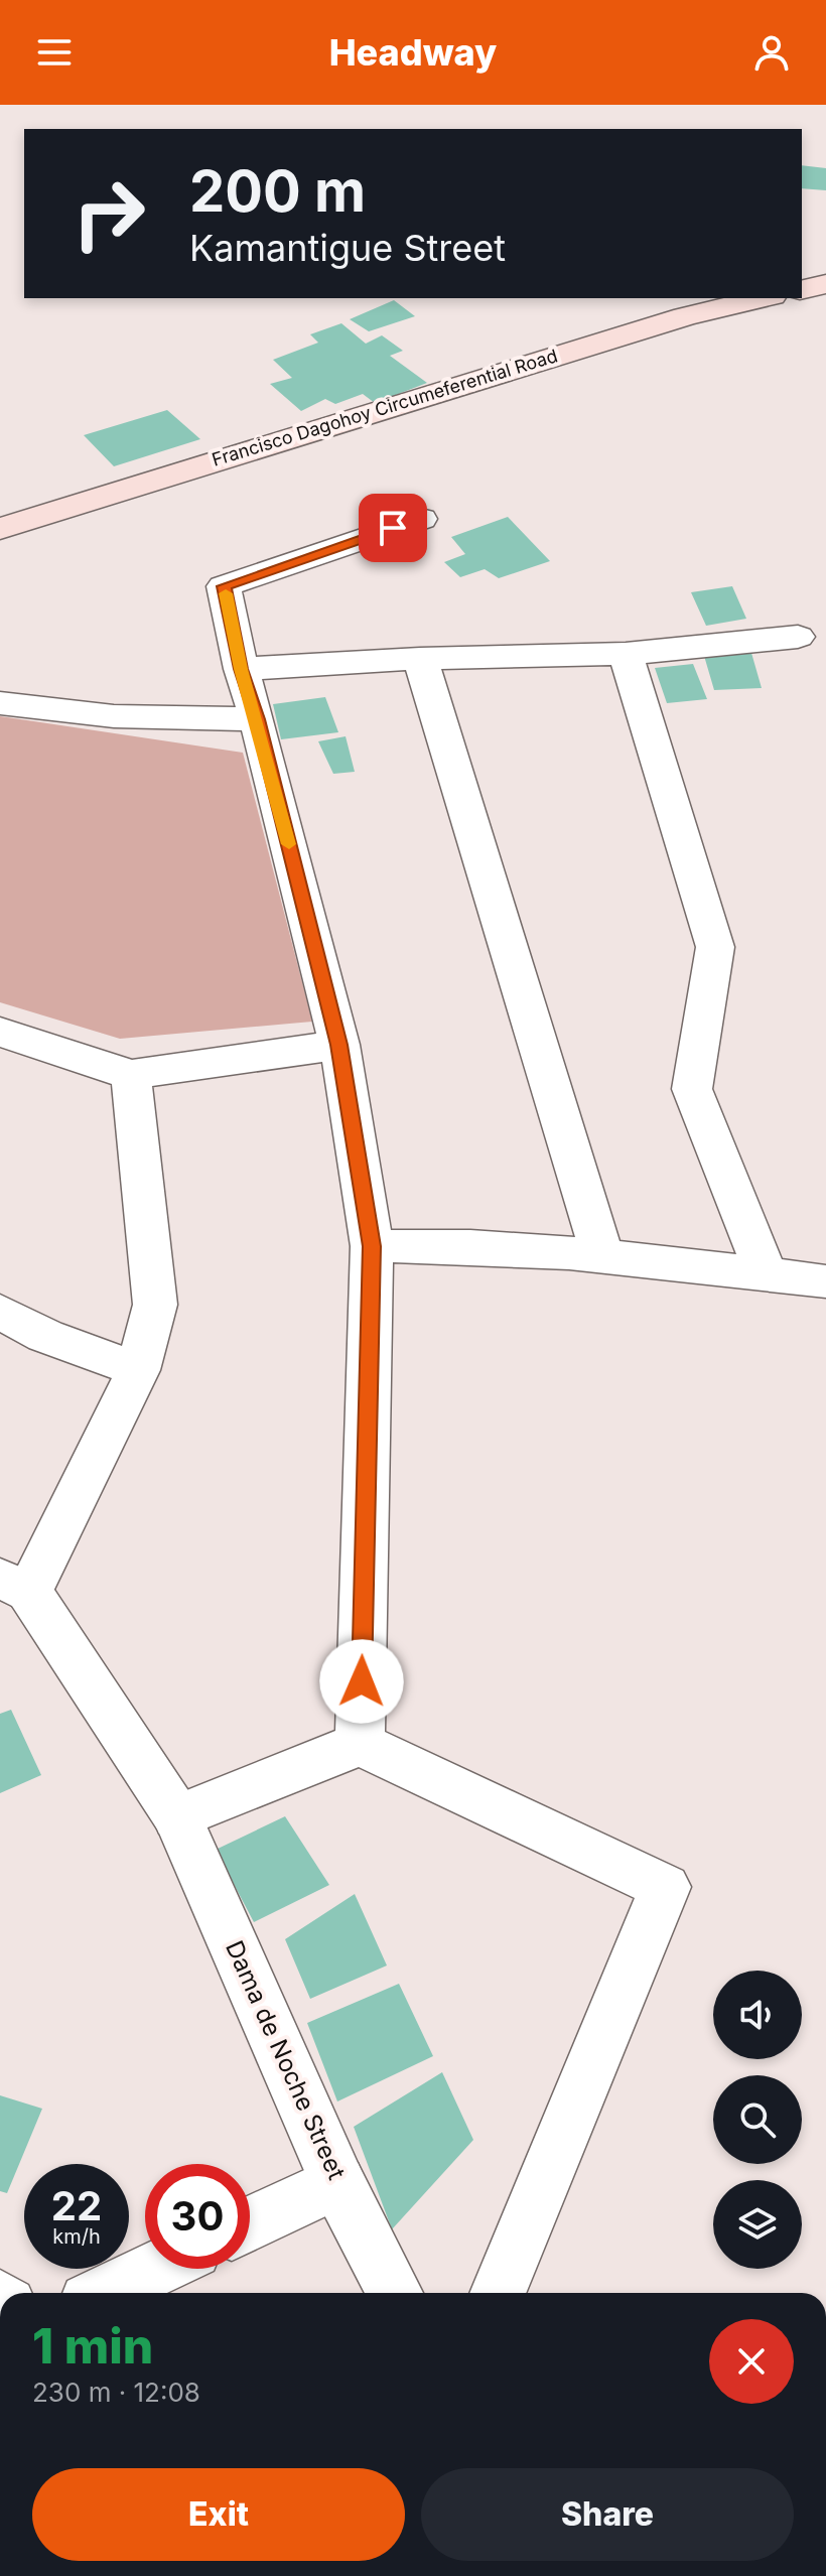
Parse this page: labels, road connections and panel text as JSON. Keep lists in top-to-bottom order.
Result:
{
  "streets": {
    "main road": ["Francisco Dagohoy Circumeferential Road"],
    "street": ["Dama de Noche Street"]
  },
  "page": {
    "header": "Headway",
    "turn": ["200 m", "Kamantigue Street"],
    "speed": "22 km/h",
    "limit": "30",
    "heading": ["1 min", "230 m · 12:08"],
    "buttons": ["Exit", "Share"]
  }
}
